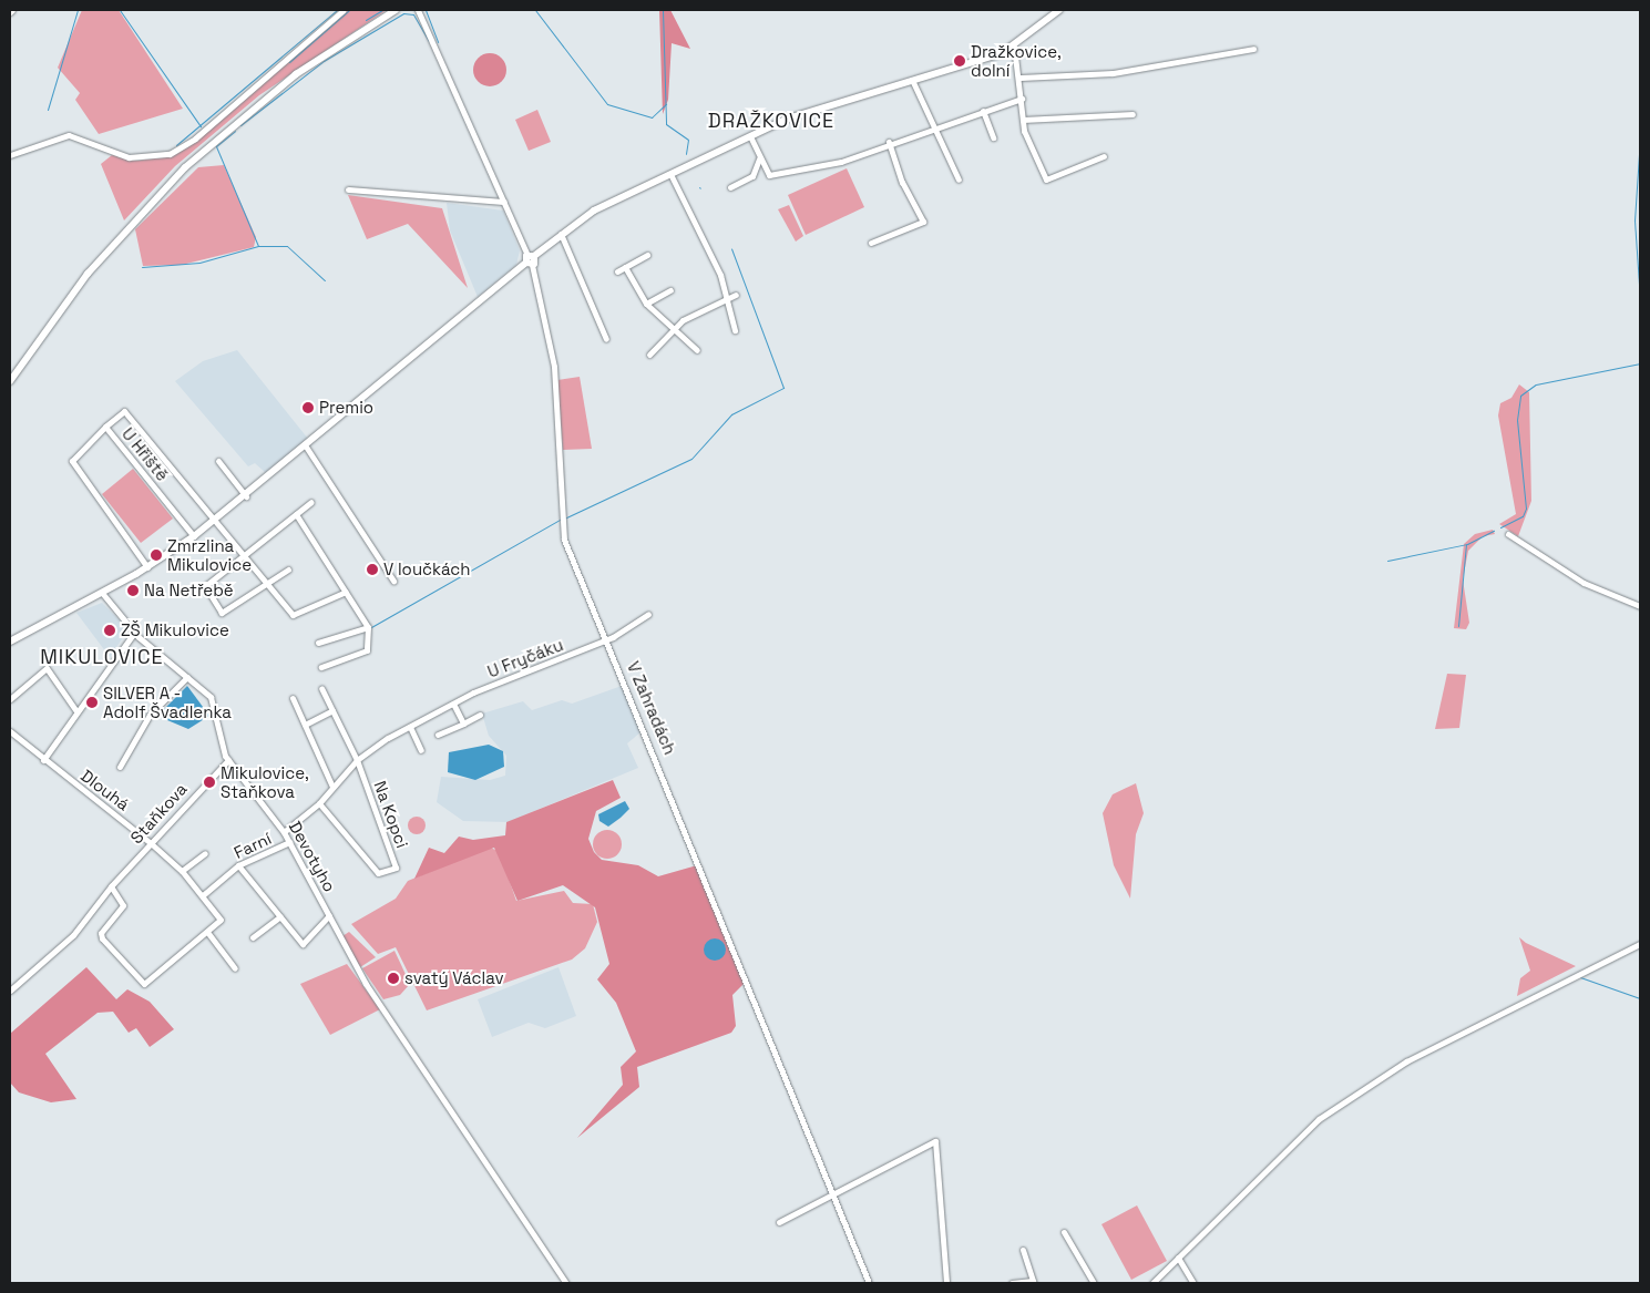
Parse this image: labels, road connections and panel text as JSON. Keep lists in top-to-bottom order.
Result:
{
  "streets": {
    "street": [
      "U Hřiště",
      "U Fryčáku",
      "V Zahradách",
      "Dlouhá",
      "Staňkova",
      "Na Kopci",
      "Farní",
      "Devotyho"
    ]
  },
  "crossings": [
    ["U Fryčáku", "V Zahradách"],
    ["U Fryčáku", "Na Kopci"],
    ["Dlouhá", "Staňkova"],
    ["Dlouhá", "Farní"],
    ["Staňkova", "Devotyho"],
    ["Farní", "Devotyho"]
  ],
  "districts": ["DRAŽKOVICE", "MIKULOVICE"],
  "places": [
    "Dražkovice, dolní",
    "Premio",
    "Zmrzlina Mikulovice",
    "V loučkách",
    "Na Netřebě",
    "ZŠ Mikulovice",
    "SILVER A - Adolf Švadlenka",
    "Mikulovice, Staňkova",
    "svatý Václav"
  ]
}
